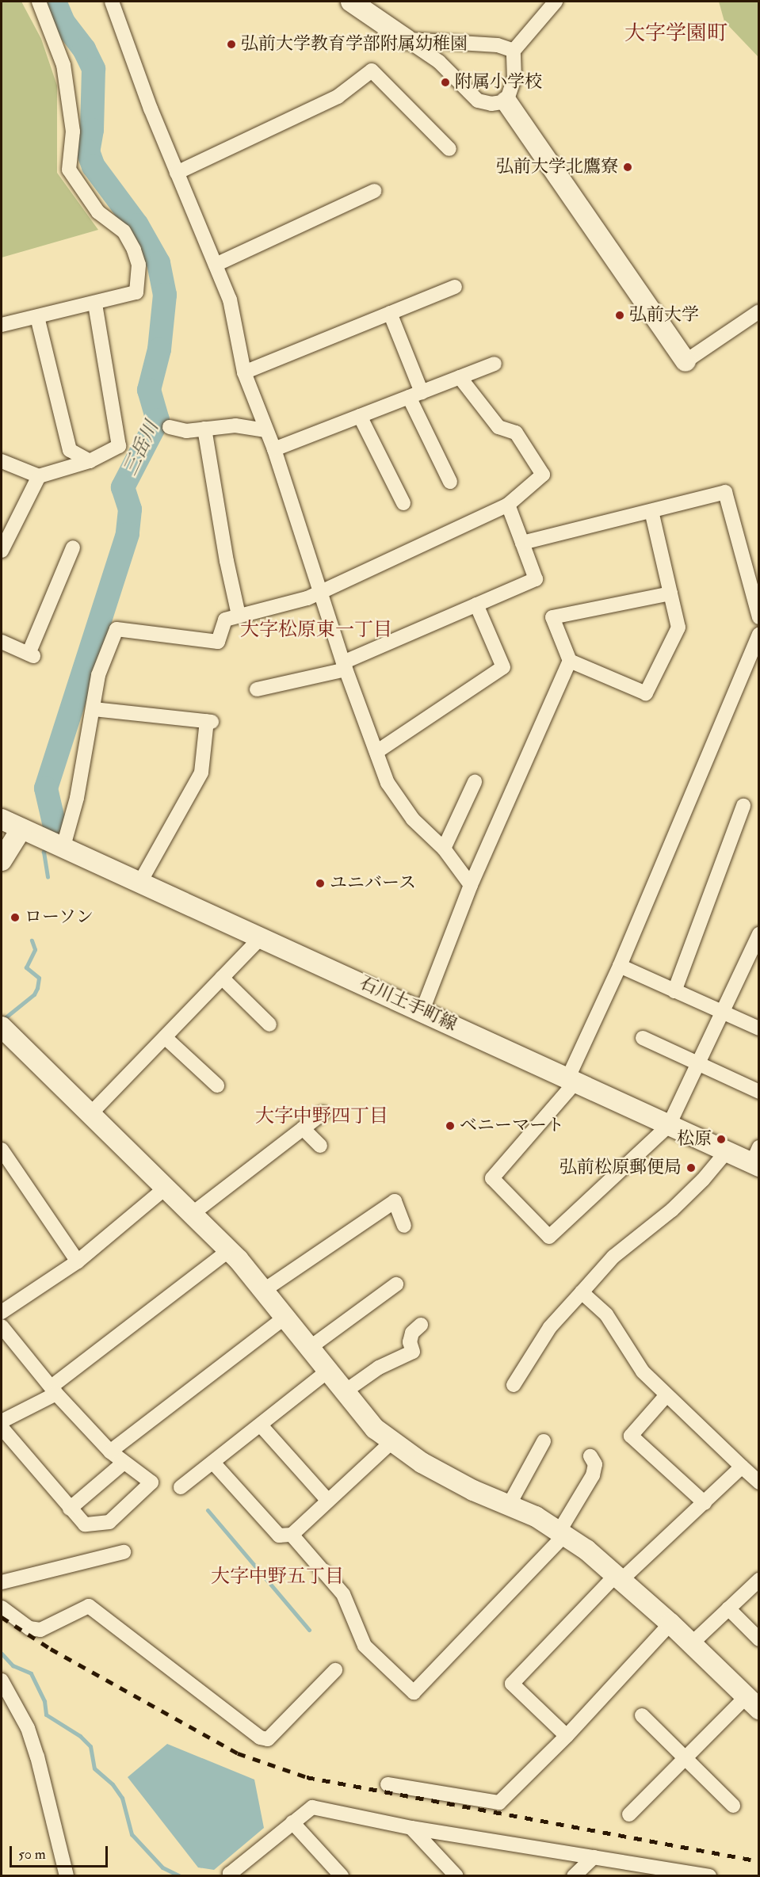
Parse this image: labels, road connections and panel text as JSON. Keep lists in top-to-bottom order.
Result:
{
  "streets": {
    "street": ["石川土手町線"]
  },
  "districts": [
    "大字学園町",
    "大字松原東一丁目",
    "大字中野四丁目",
    "大字中野五丁目"
  ],
  "water": ["三岳川"],
  "places": [
    "弘前大学教育学部附属幼稚園",
    "附属小学校",
    "弘前大学北鷹寮",
    "弘前大学",
    "ユニバース",
    "ローソン",
    "ベニーマート",
    "松原",
    "弘前松原郵便局"
  ],
  "scale_bar": "50 m"
}
